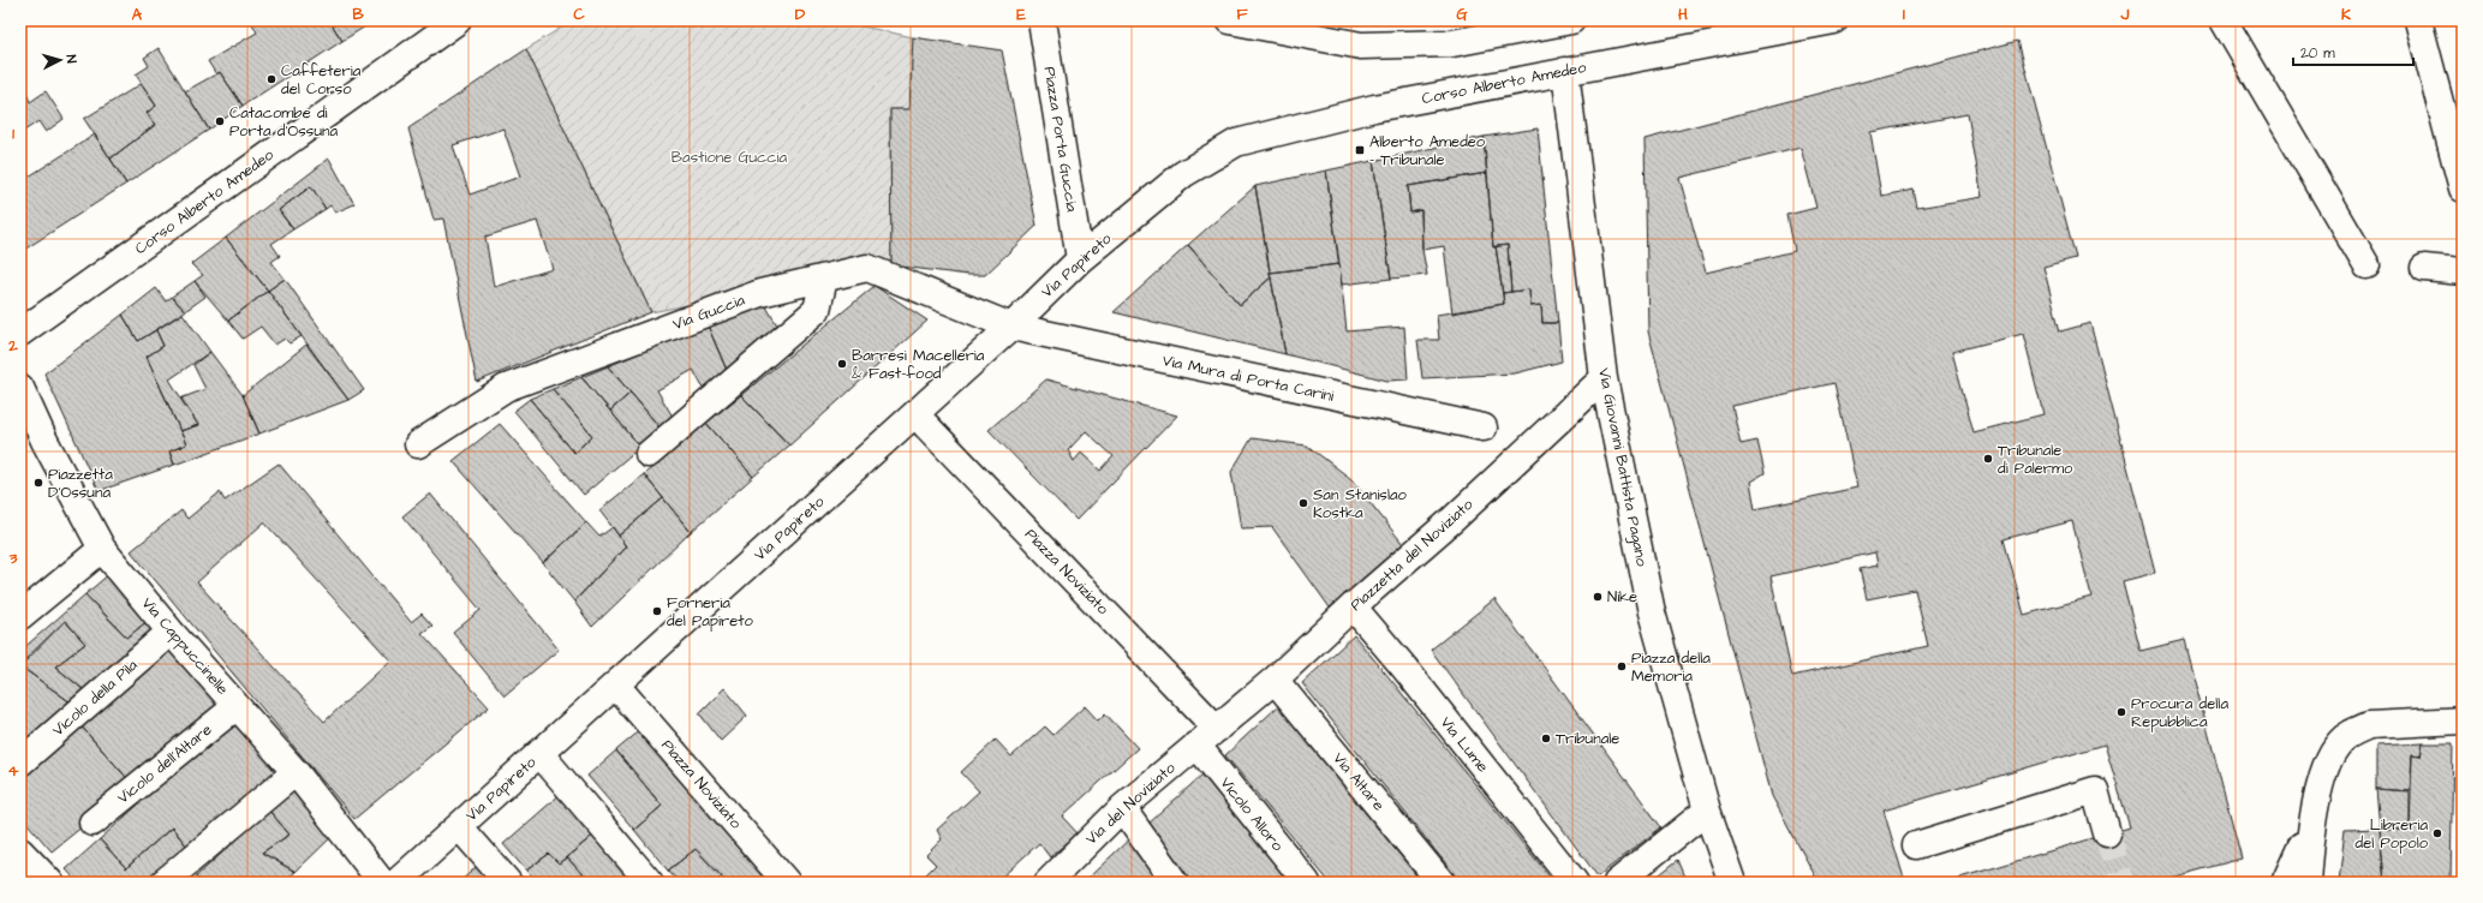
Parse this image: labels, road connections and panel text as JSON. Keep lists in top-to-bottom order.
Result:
{
  "streets": {
    "street": [
      "Corso Alberto Amedeo",
      "Piazza Porta Guccia",
      "Via Papireto",
      "Via Guccia",
      "Via Mura di Porta Carini",
      "Via Giovanni Battista Pagano",
      "Piazzetta del Noviziato",
      "Piazza Noviziato",
      "Via Cappuccinelle",
      "Vicolo della Pila",
      "Via Lume",
      "Vicolo dell'Altare",
      "Via Altare",
      "Via del Noviziato",
      "Vicolo Alloro"
    ]
  },
  "crossings": [
    ["Corso Alberto Amedeo", "Via Papireto"],
    ["Corso Alberto Amedeo", "Via Giovanni Battista Pagano"],
    ["Piazza Porta Guccia", "Via Papireto"],
    ["Via Papireto", "Via Guccia"],
    ["Via Papireto", "Via Mura di Porta Carini"],
    ["Via Papireto", "Piazza Noviziato"],
    ["Via Guccia", "Via Mura di Porta Carini"],
    ["Via Giovanni Battista Pagano", "Piazzetta del Noviziato"],
    ["Piazzetta del Noviziato", "Piazza Noviziato"],
    ["Piazzetta del Noviziato", "Via Lume"],
    ["Piazzetta del Noviziato", "Via Altare"],
    ["Piazzetta del Noviziato", "Via del Noviziato"],
    ["Piazza Noviziato", "Via del Noviziato"],
    ["Via Cappuccinelle", "Vicolo della Pila"],
    ["Via Cappuccinelle", "Vicolo dell'Altare"],
    ["Via del Noviziato", "Vicolo Alloro"]
  ],
  "parks": ["Bastione Guccia"],
  "places": {
    "other": [
      "Caffeteria del Corso",
      "Catacombe di Porta d'Ossuna",
      "Barresi Macelleria & Fast-food",
      "Tribunale di Palermo",
      "Piazzetta D'Ossuna",
      "San Stanislao Kostka",
      "Nike",
      "Forneria del Papireto",
      "Piazza della Memoria",
      "Procura della Repubblica",
      "Tribunale",
      "Libreria del Popolo"
    ],
    "transit": ["Alberto Amedeo - Tribunale"]
  },
  "scale_bar": "20 m",
  "north": "right",
  "grid": {
    "columns": [
      "A",
      "B",
      "C",
      "D",
      "E",
      "F",
      "G",
      "H",
      "I",
      "J",
      "K"
    ],
    "rows": [
      "1",
      "2",
      "3",
      "4"
    ]
  }
}
